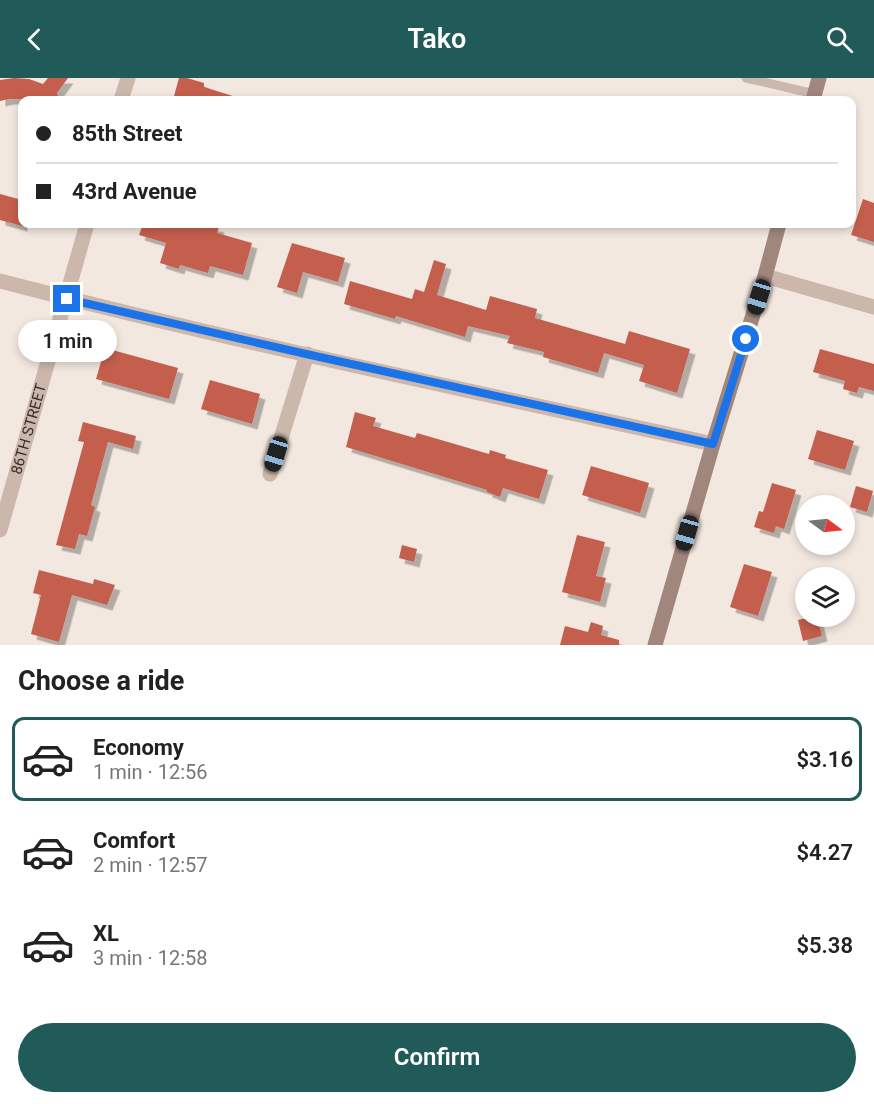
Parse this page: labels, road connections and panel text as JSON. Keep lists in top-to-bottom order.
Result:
{
  "streets": {
    "street": ["86TH STREET"]
  },
  "north": "right",
  "page": {
    "header": "Tako",
    "banner": ["85th Street", "43rd Avenue"],
    "bubble": "1 min",
    "heading": "Choose a ride",
    "list": [
      {
        "name": "Economy",
        "note": "1 min · 12:56",
        "value": "$3.16"
      },
      {
        "name": "Comfort",
        "note": "2 min · 12:57",
        "value": "$4.27"
      },
      {
        "name": "XL",
        "note": "3 min · 12:58",
        "value": "$5.38"
      }
    ],
    "buttons": "Confirm"
  }
}
